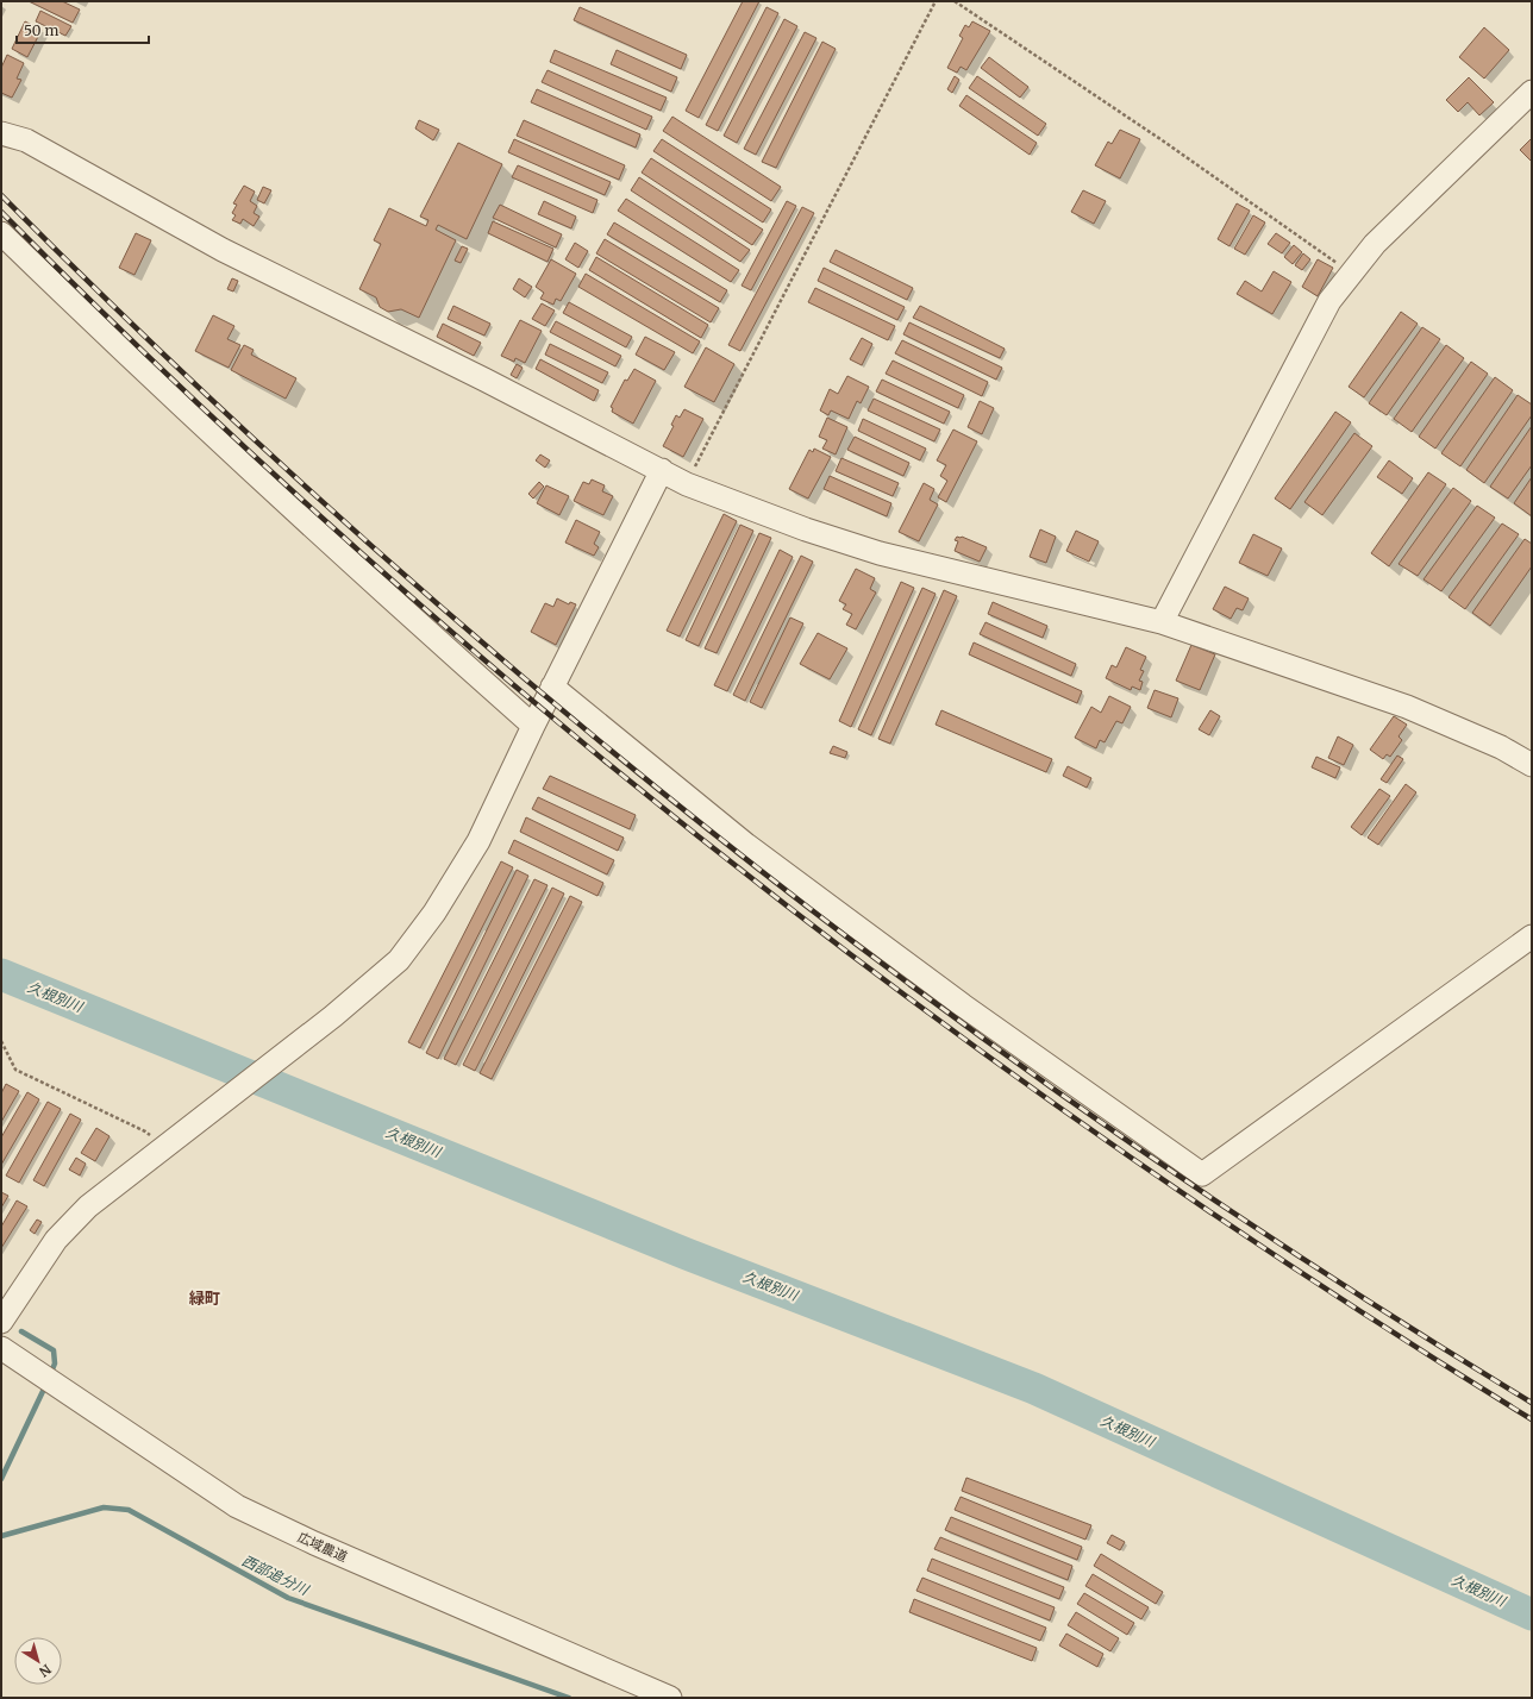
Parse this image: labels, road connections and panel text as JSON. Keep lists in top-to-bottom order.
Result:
{
  "streets": {
    "street": ["広域農道"]
  },
  "districts": ["緑町"],
  "water": ["久根別川", "西部追分川"],
  "scale_bar": "50 m",
  "north": "bottom right"
}
